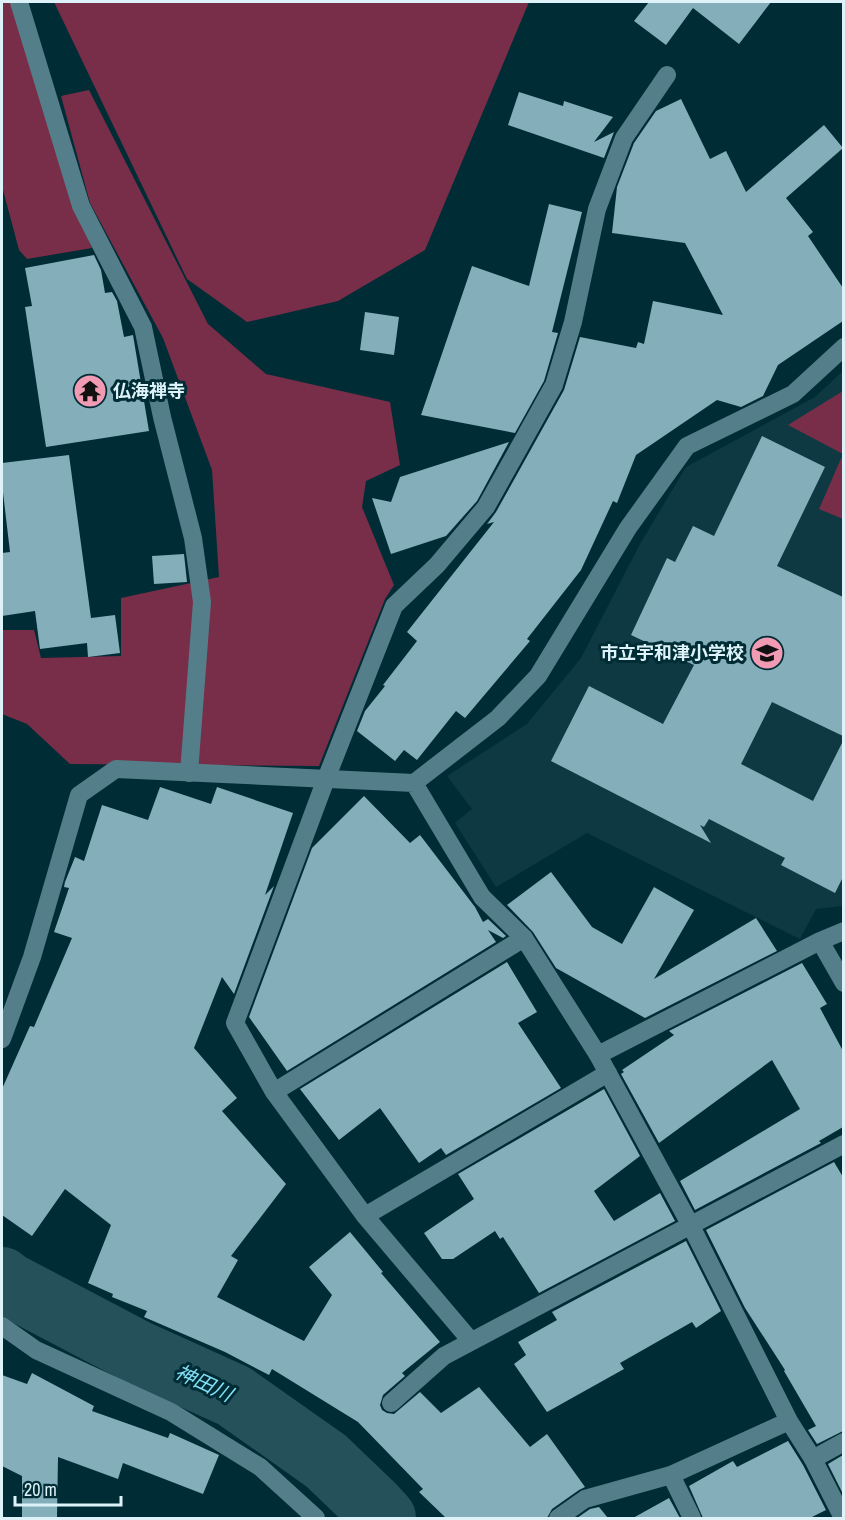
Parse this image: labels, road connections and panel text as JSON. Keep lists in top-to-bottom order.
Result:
{
  "water": ["神田川"],
  "places": {
    "temple": ["仏海禅寺"],
    "school or university": ["市立宇和津小学校"]
  },
  "scale_bar": "20 m"
}
